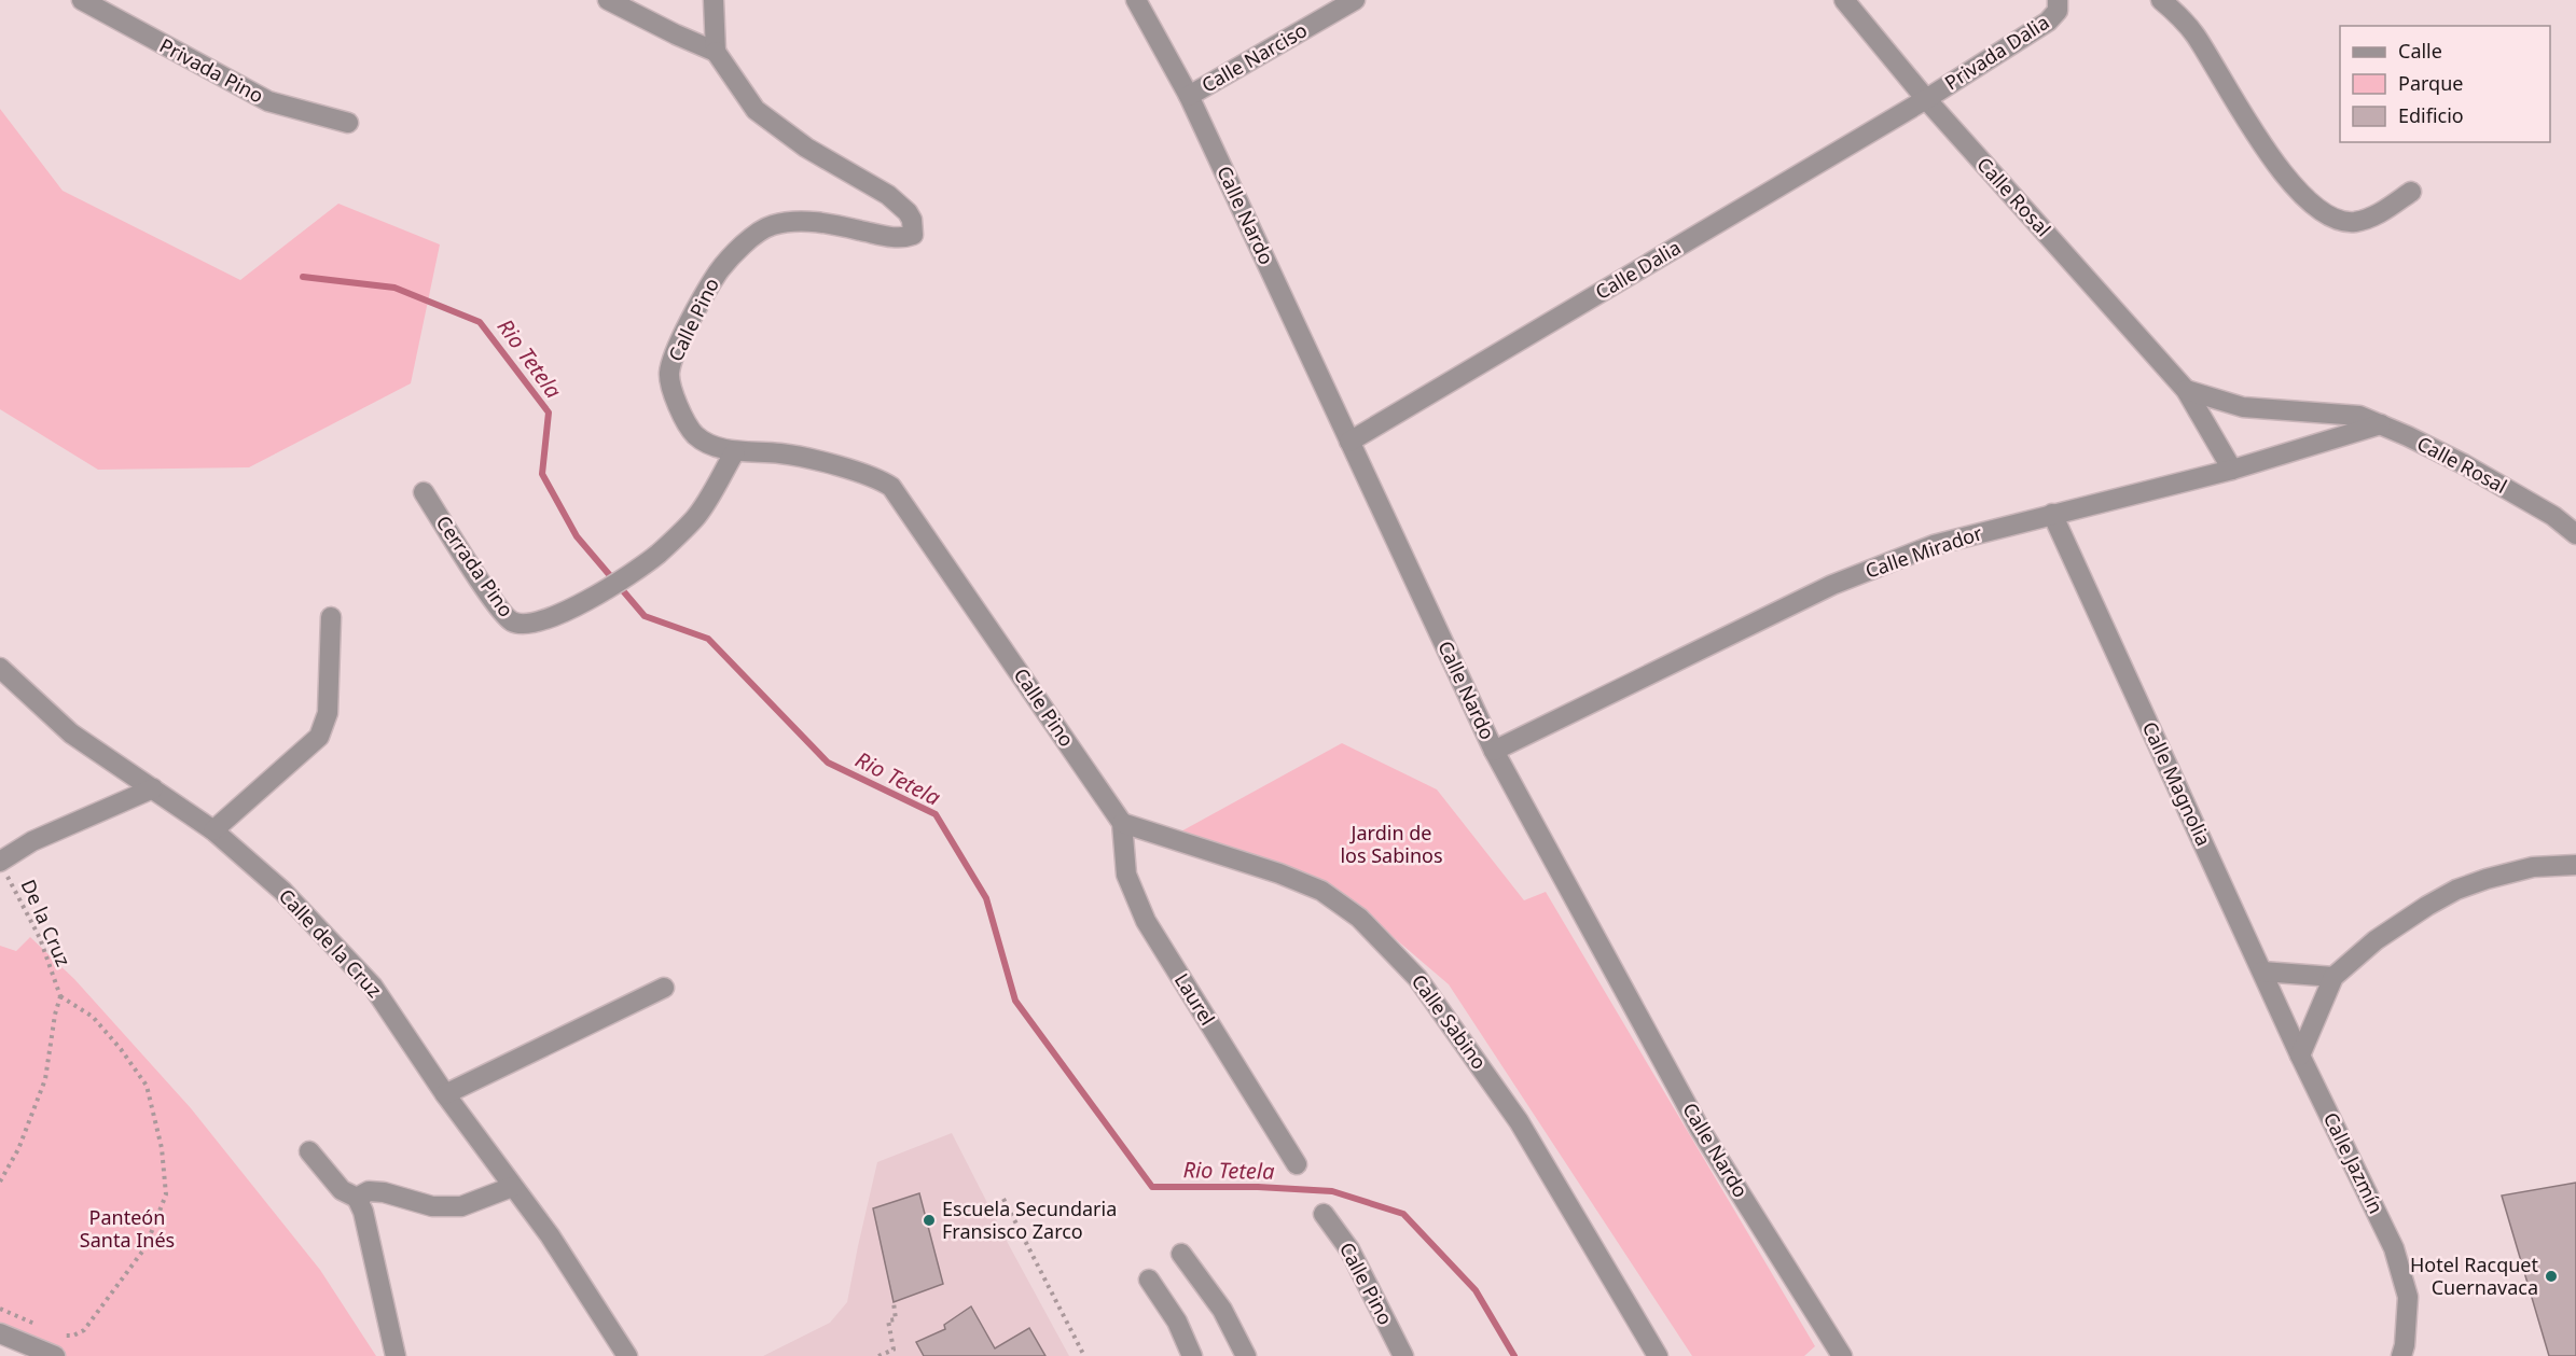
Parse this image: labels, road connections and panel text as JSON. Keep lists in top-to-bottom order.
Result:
{
  "streets": {
    "street": [
      "Privada Dalia",
      "Calle Narciso",
      "Privada Pino",
      "Calle Rosal",
      "Calle Nardo",
      "Calle Dalia",
      "Calle Pino",
      "Calle Mirador",
      "Cerrada Pino",
      "Calle Magnolia",
      "Calle de la Cruz",
      "Laurel",
      "Calle Sabino",
      "Calle Jazmín"
    ],
    "path": ["De la Cruz"]
  },
  "crossings": [
    ["Privada Dalia", "Calle Rosal"],
    ["Privada Dalia", "Calle Dalia"],
    ["Calle Narciso", "Calle Nardo"],
    ["Calle Rosal", "Calle Dalia"],
    ["Calle Rosal", "Calle Mirador"],
    ["Calle Nardo", "Calle Dalia"],
    ["Calle Nardo", "Calle Mirador"],
    ["Calle Pino", "Cerrada Pino"],
    ["Calle Pino", "Laurel"],
    ["Calle Pino", "Calle Sabino"],
    ["Calle Mirador", "Calle Magnolia"],
    ["Calle Magnolia", "Calle Jazmín"],
    ["Laurel", "Calle Sabino"]
  ],
  "water": ["Rio Tetela"],
  "parks": ["Jardin de los Sabinos", "Panteón Santa Inés"],
  "places": ["Escuela Secundaria Fransisco Zarco", "Hotel Racquet Cuernavaca"],
  "legend": ["Calle", "Parque", "Edificio"]
}
